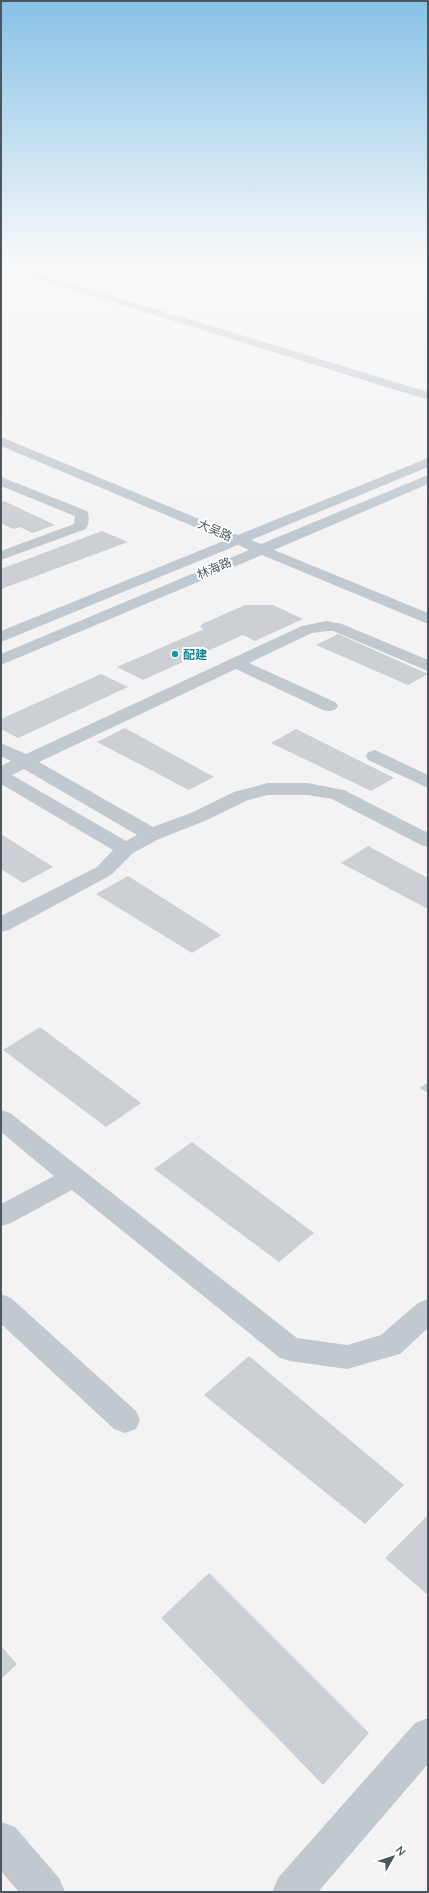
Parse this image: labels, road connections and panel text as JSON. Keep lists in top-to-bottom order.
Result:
{
  "streets": {
    "main road": ["大吴路", "林海路"]
  },
  "crossings": [
    ["大吴路", "林海路"]
  ],
  "places": ["配建"],
  "north": "top right"
}
